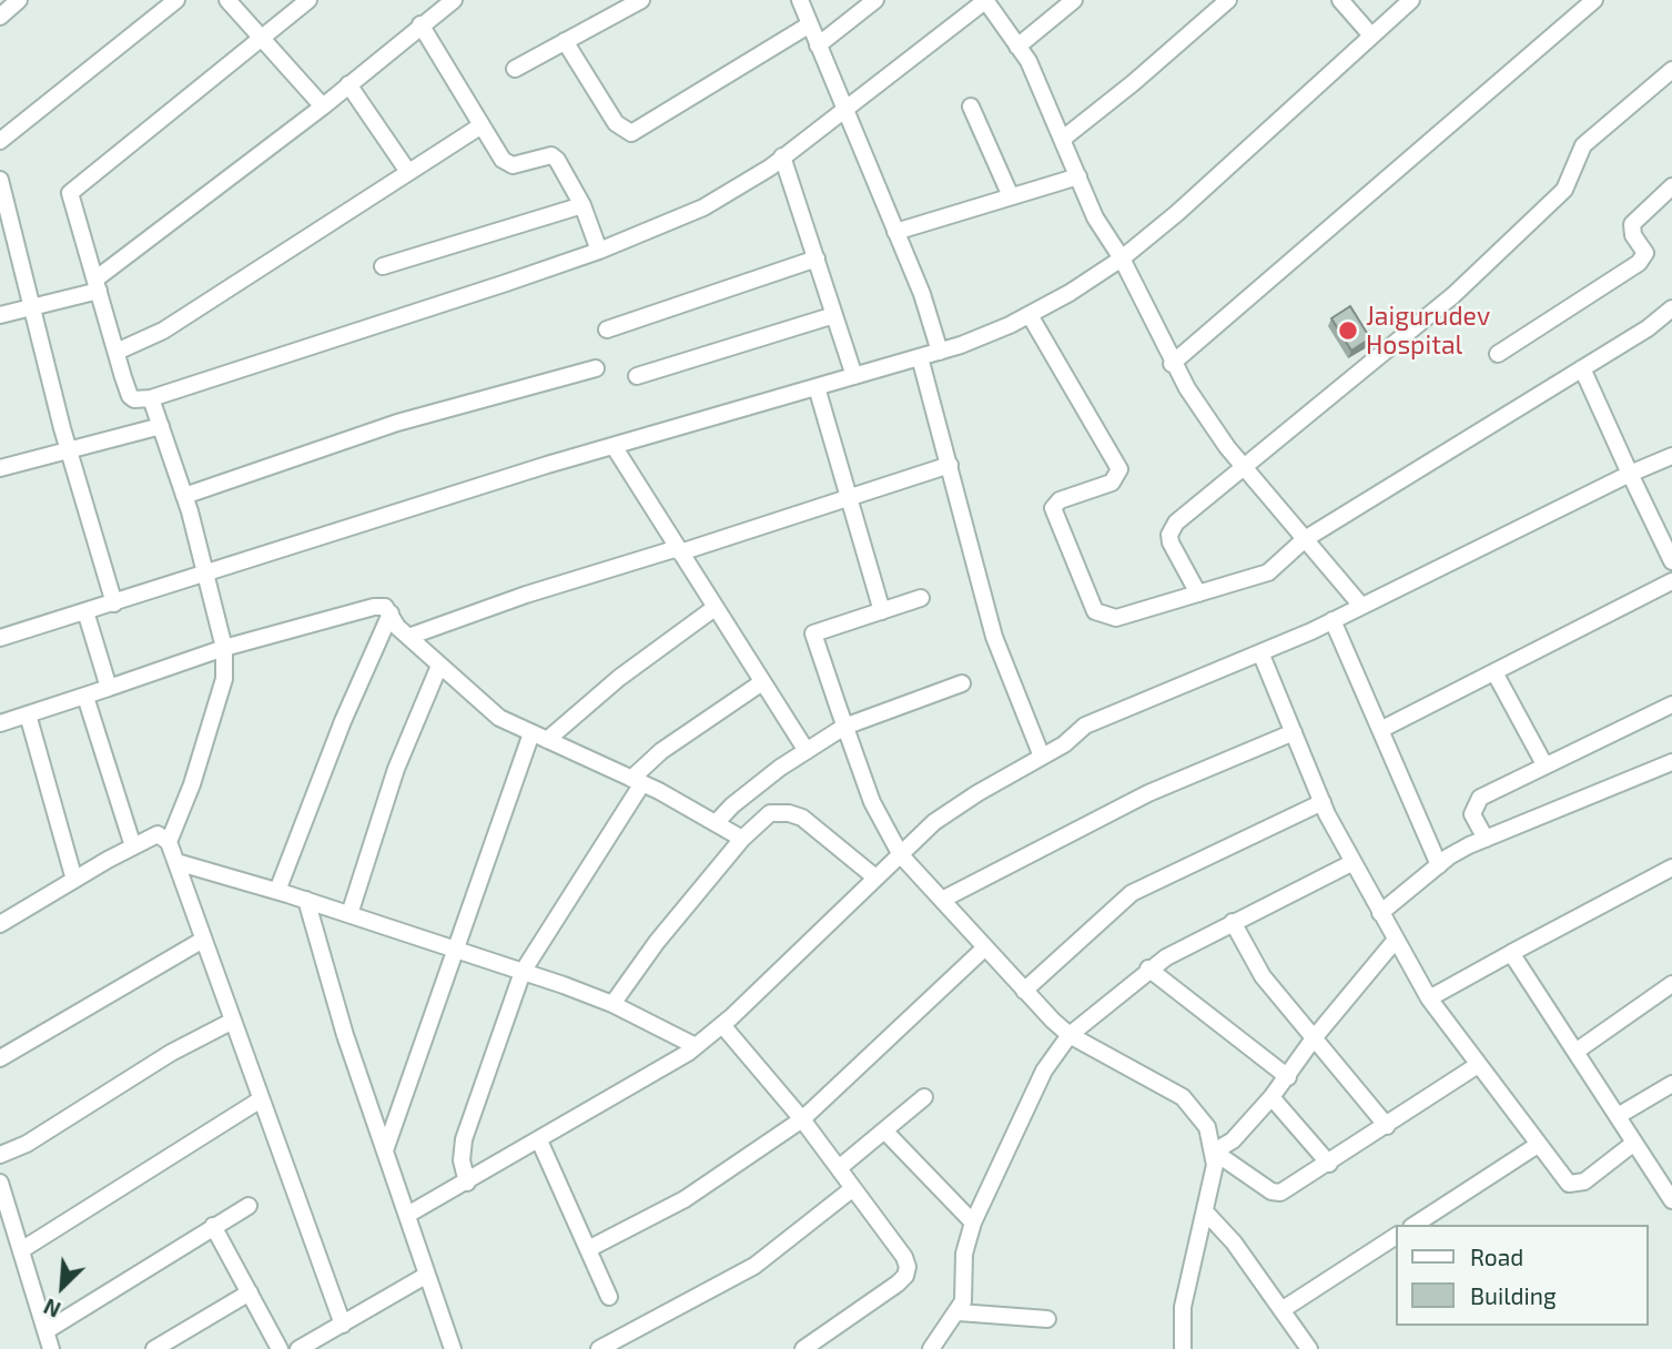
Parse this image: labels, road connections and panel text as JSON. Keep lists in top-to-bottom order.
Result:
{
  "places": ["Jaigurudev Hospital"],
  "legend": ["Road", "Building"],
  "north": "bottom left"
}
